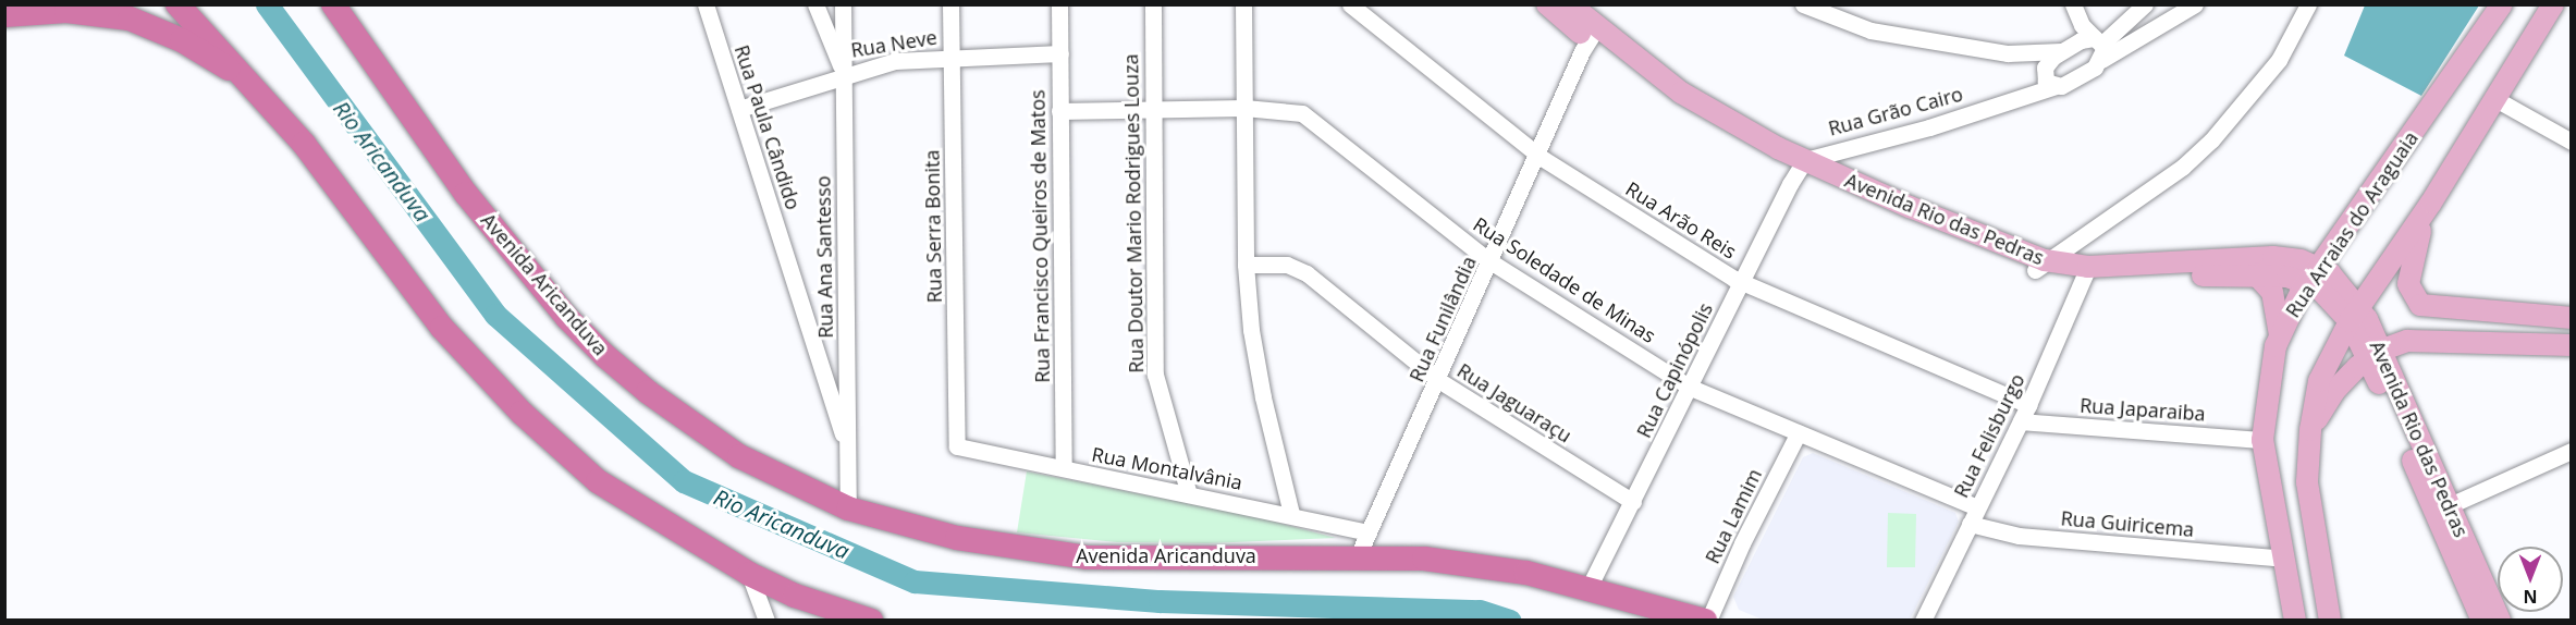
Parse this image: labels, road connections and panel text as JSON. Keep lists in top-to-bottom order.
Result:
{
  "streets": {
    "highway": ["Avenida Aricanduva"],
    "main road": ["Avenida Rio das Pedras", "Rua Arraias do Araguaia"],
    "street": [
      "Rua Neve",
      "Rua Grão Cairo",
      "Rua Paula Cândido",
      "Rua Doutor Mario Rodrigues Louza",
      "Rua Arão Reis",
      "Rua Serra Bonita",
      "Rua Francisco Queiros de Matos",
      "Rua Ana Santesso",
      "Rua Soledade de Minas",
      "Rua Funilândia",
      "Rua Capinópolis",
      "Rua Jaguaraçu",
      "Rua Japaraiba",
      "Rua Felisburgo",
      "Rua Montalvânia",
      "Rua Lamim",
      "Rua Guiricema"
    ]
  },
  "crossings": [
    ["Rua Neve", "Rua Paula Cândido"],
    ["Rua Neve", "Rua Serra Bonita"],
    ["Rua Neve", "Rua Francisco Queiros de Matos"],
    ["Rua Neve", "Rua Ana Santesso"],
    ["Rua Grão Cairo", "Avenida Rio das Pedras"],
    ["Rua Grão Cairo", "Rua Capinópolis"],
    ["Rua Paula Cândido", "Rua Ana Santesso"],
    ["Rua Doutor Mario Rodrigues Louza", "Rua Soledade de Minas"],
    ["Rua Doutor Mario Rodrigues Louza", "Rua Montalvânia"],
    ["Avenida Rio das Pedras", "Rua Arraias do Araguaia"],
    ["Avenida Rio das Pedras", "Rua Funilândia"],
    ["Avenida Rio das Pedras", "Rua Capinópolis"],
    ["Avenida Rio das Pedras", "Rua Felisburgo"],
    ["Rua Arão Reis", "Rua Funilândia"],
    ["Rua Arão Reis", "Rua Capinópolis"],
    ["Rua Arão Reis", "Rua Felisburgo"],
    ["Rua Arraias do Araguaia", "Rua Japaraiba"],
    ["Rua Arraias do Araguaia", "Rua Guiricema"],
    ["Rua Serra Bonita", "Rua Montalvânia"],
    ["Rua Francisco Queiros de Matos", "Rua Soledade de Minas"],
    ["Rua Francisco Queiros de Matos", "Rua Montalvânia"],
    ["Rua Ana Santesso", "Avenida Aricanduva"],
    ["Rua Soledade de Minas", "Rua Funilândia"],
    ["Rua Soledade de Minas", "Rua Capinópolis"],
    ["Rua Soledade de Minas", "Rua Felisburgo"],
    ["Rua Soledade de Minas", "Rua Lamim"],
    ["Avenida Aricanduva", "Rua Funilândia"],
    ["Avenida Aricanduva", "Rua Capinópolis"],
    ["Avenida Aricanduva", "Rua Lamim"],
    ["Rua Funilândia", "Rua Jaguaraçu"],
    ["Rua Funilândia", "Rua Montalvânia"],
    ["Rua Capinópolis", "Rua Jaguaraçu"],
    ["Rua Japaraiba", "Rua Felisburgo"],
    ["Rua Felisburgo", "Rua Guiricema"]
  ],
  "water": ["Rio Aricanduva"],
  "north": "bottom"
}
